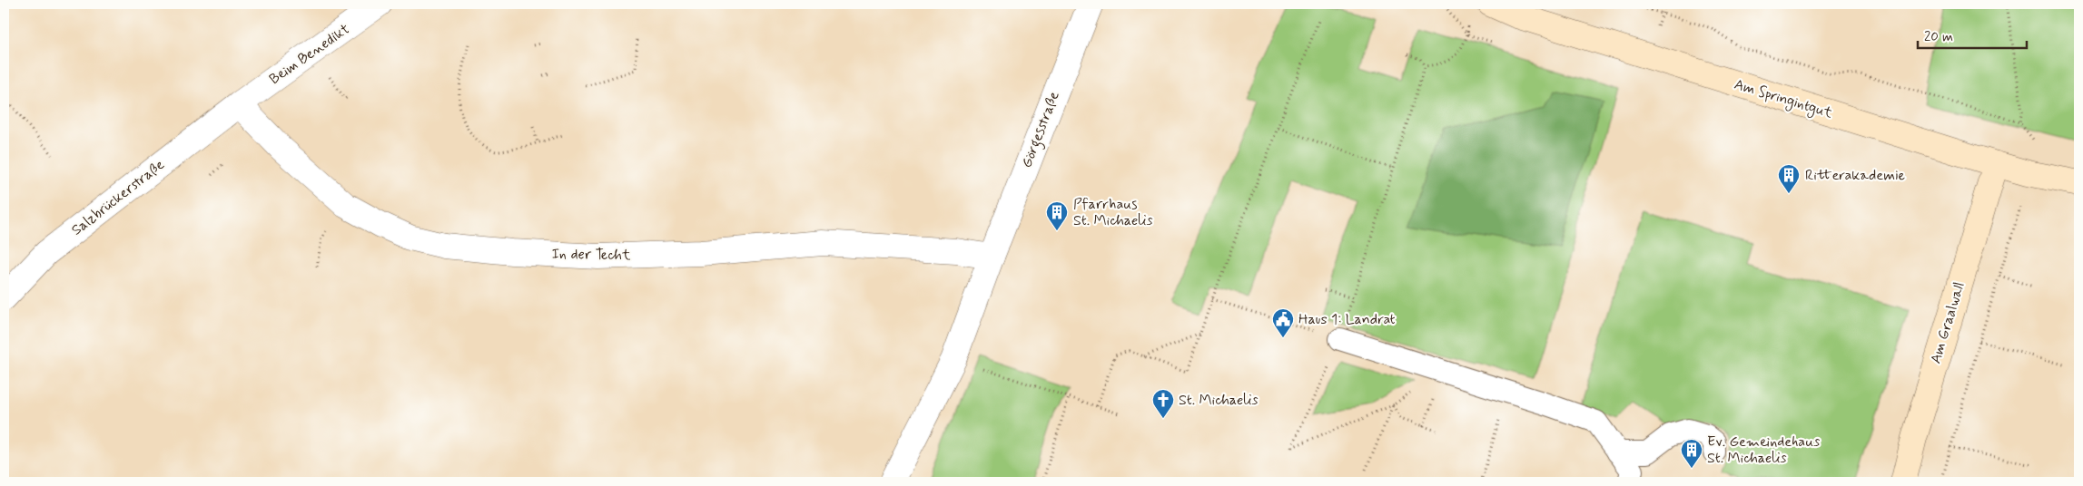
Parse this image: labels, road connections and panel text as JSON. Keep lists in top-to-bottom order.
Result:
{
  "streets": {
    "main road": ["Am Springintgut", "Am Graalwall"],
    "street": [
      "Beim Benedikt",
      "Görgesstraße",
      "Salzbrückerstraße",
      "In der Techt"
    ]
  },
  "crossings": [
    ["Beim Benedikt", "Salzbrückerstraße"],
    ["Beim Benedikt", "In der Techt"],
    ["Am Springintgut", "Am Graalwall"],
    ["Görgesstraße", "In der Techt"],
    ["Salzbrückerstraße", "In der Techt"]
  ],
  "places": {
    "building": ["Ritterakademie", "Pfarrhaus St. Michaelis", "Ev. Gemeindehaus St. Michaelis"],
    "public building": ["Haus 1: Landrat"],
    "church": ["St. Michaelis"]
  },
  "scale_bar": "20 m"
}
